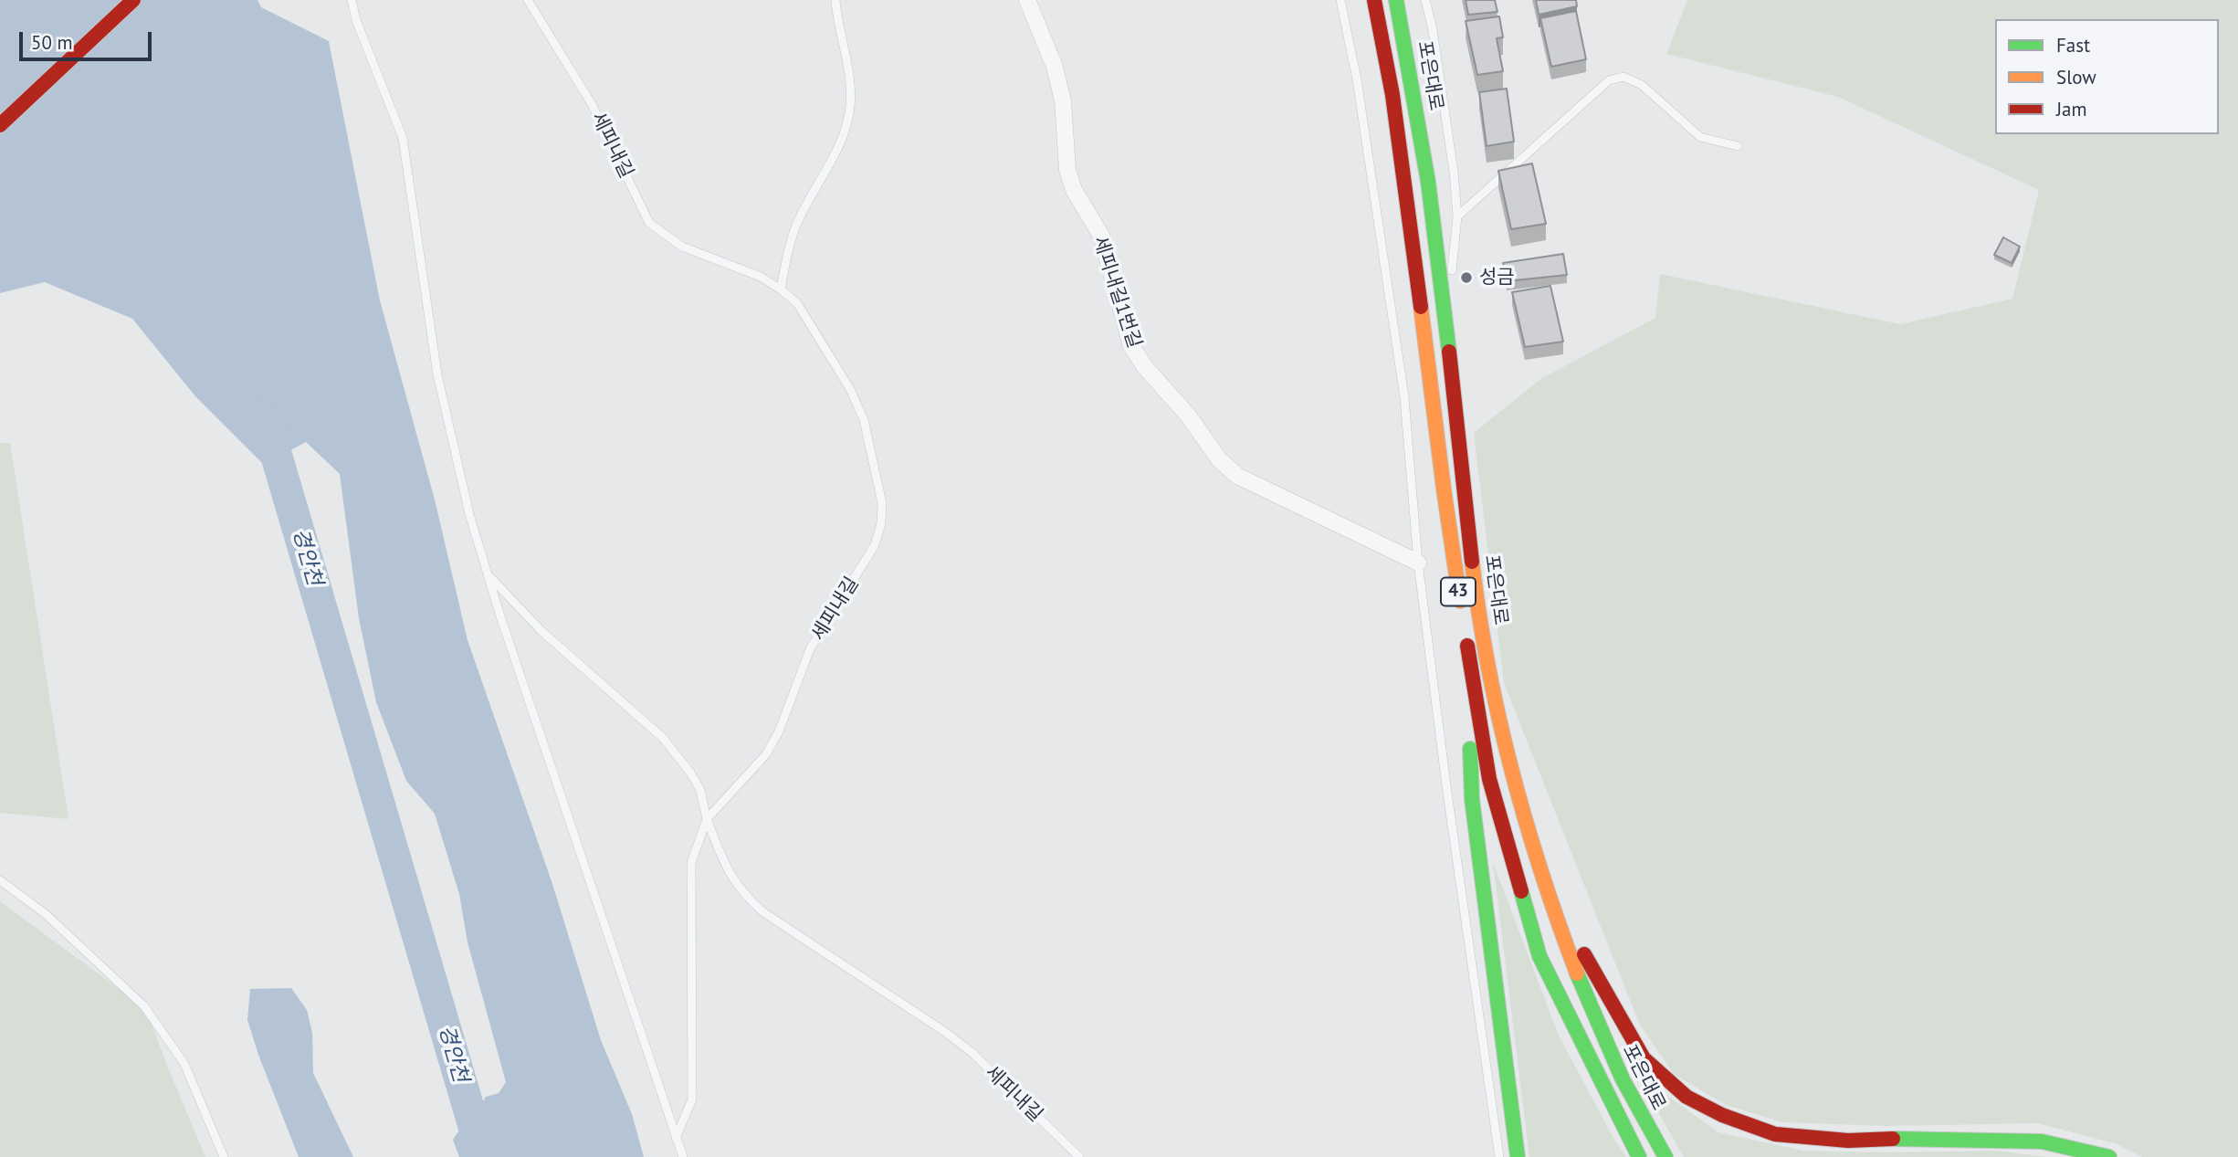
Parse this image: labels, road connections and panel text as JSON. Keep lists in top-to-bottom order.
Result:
{
  "streets": {
    "main road": ["포은대로", "43"],
    "street": ["세피내길1번길"],
    "lane": ["세피내길"]
  },
  "water": ["경안천"],
  "places": ["성금"],
  "legend": ["Fast", "Slow", "Jam"],
  "scale_bar": "50 m"
}
